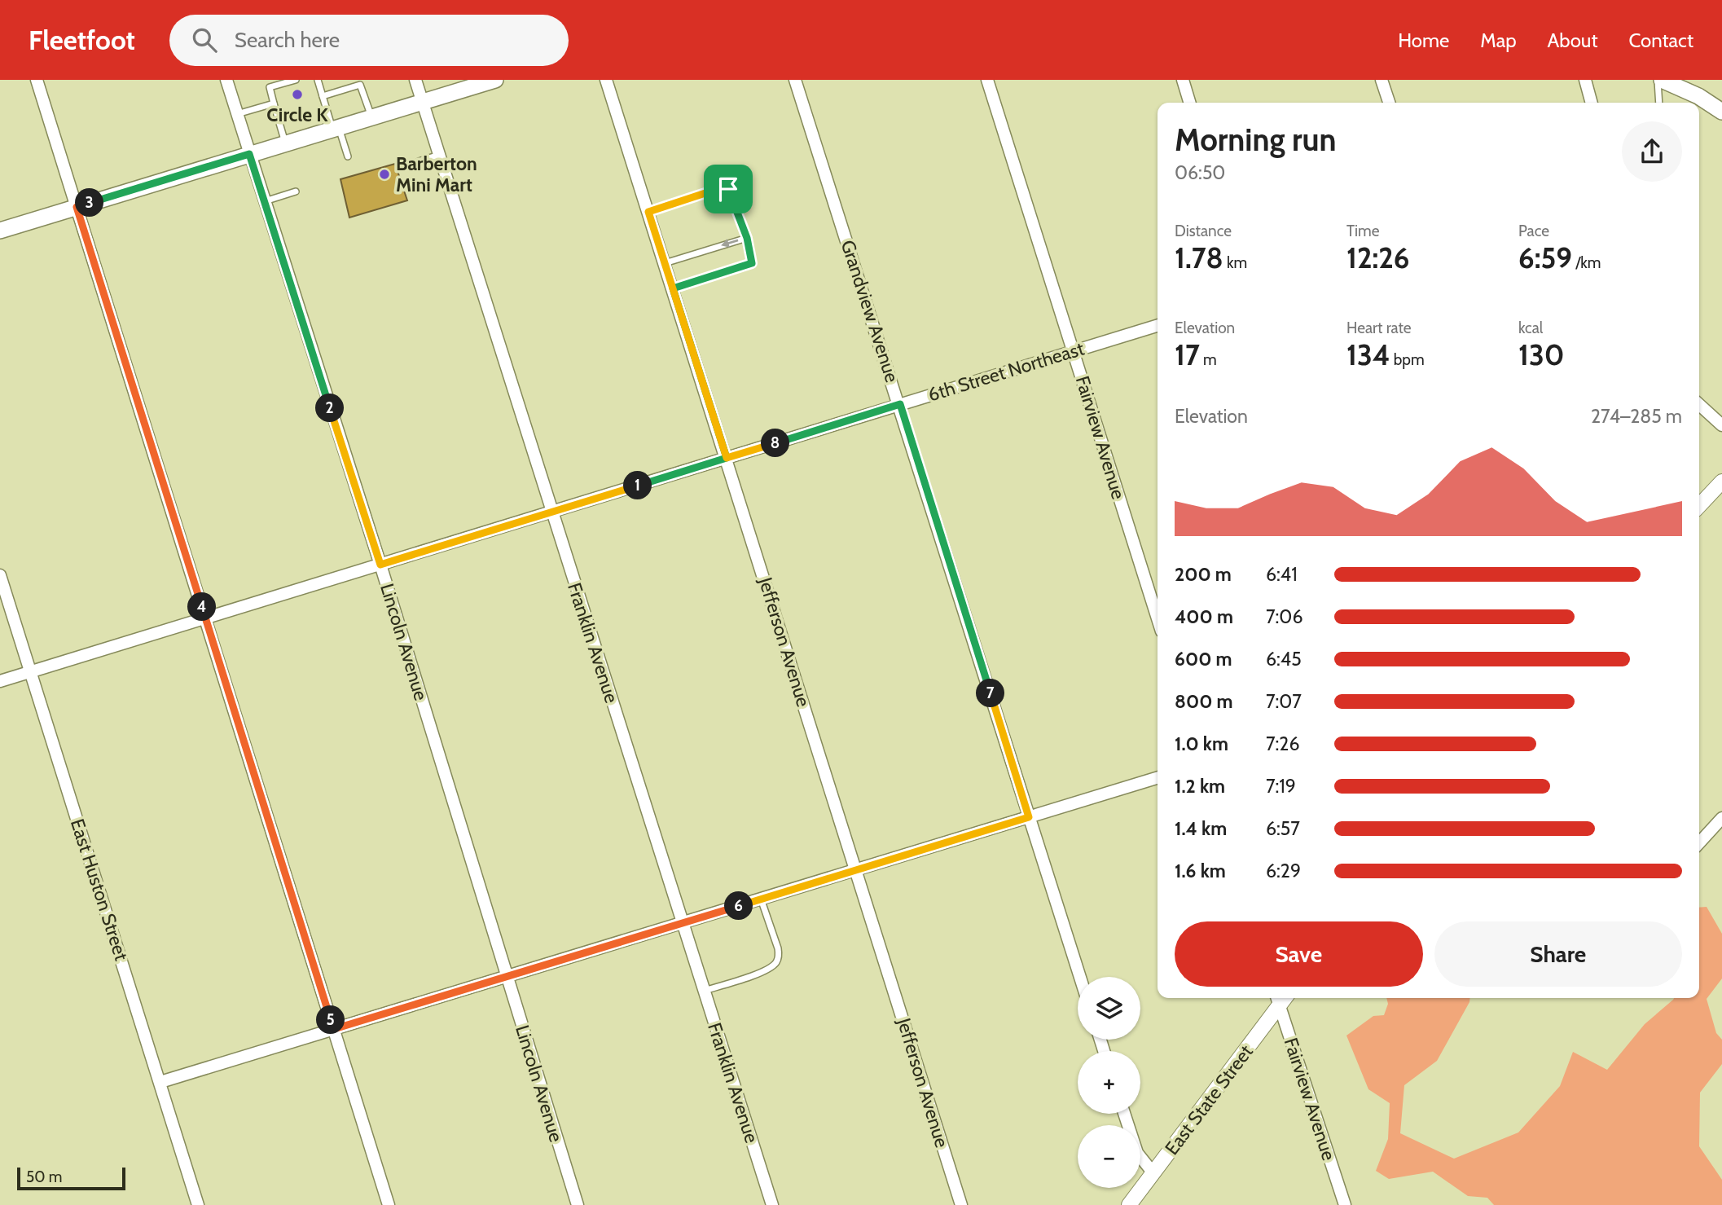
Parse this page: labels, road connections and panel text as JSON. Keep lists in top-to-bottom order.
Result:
{
  "streets": {
    "street": [
      "Grandview Avenue",
      "6th Street Northeast",
      "Fairview Avenue",
      "Lincoln Avenue",
      "Jefferson Avenue",
      "Franklin Avenue",
      "East Huston Street",
      "East State Street"
    ]
  },
  "crossings": [
    ["Grandview Avenue", "6th Street Northeast"],
    ["6th Street Northeast", "Fairview Avenue"],
    ["6th Street Northeast", "Lincoln Avenue"],
    ["6th Street Northeast", "Jefferson Avenue"],
    ["6th Street Northeast", "Franklin Avenue"],
    ["6th Street Northeast", "East Huston Street"]
  ],
  "places": ["Circle K", "Barberton Mini Mart"],
  "scale_bar": "50 m",
  "page": {
    "header": "Fleetfoot",
    "search": "Search here",
    "nav": [
      "Home",
      "Map",
      "About",
      "Contact"
    ],
    "heading": ["Morning run", "06:50"],
    "pins": [
      "3",
      "2",
      "8",
      "1",
      "4",
      "7",
      "6",
      "5"
    ],
    "stats": [
      ["Distance", "1.78 km"],
      ["Time", "12:26"],
      ["Pace", "6:59 /km"],
      ["Elevation", "17 m"],
      ["Heart rate", "134 bpm"],
      ["kcal", "130"]
    ],
    "chart": ["Elevation", "274–285 m"],
    "list": [
      {
        "name": "200 m",
        "note": "6:41"
      },
      {
        "name": "400 m",
        "note": "7:06"
      },
      {
        "name": "600 m",
        "note": "6:45"
      },
      {
        "name": "800 m",
        "note": "7:07"
      },
      {
        "name": "1.0 km",
        "note": "7:26"
      },
      {
        "name": "1.2 km",
        "note": "7:19"
      },
      {
        "name": "1.4 km",
        "note": "6:57"
      },
      {
        "name": "1.6 km",
        "note": "6:29"
      }
    ],
    "buttons": ["Save", "Share"],
    "map_buttons": ["+", "−"],
    "scale": "50 m"
  }
}
